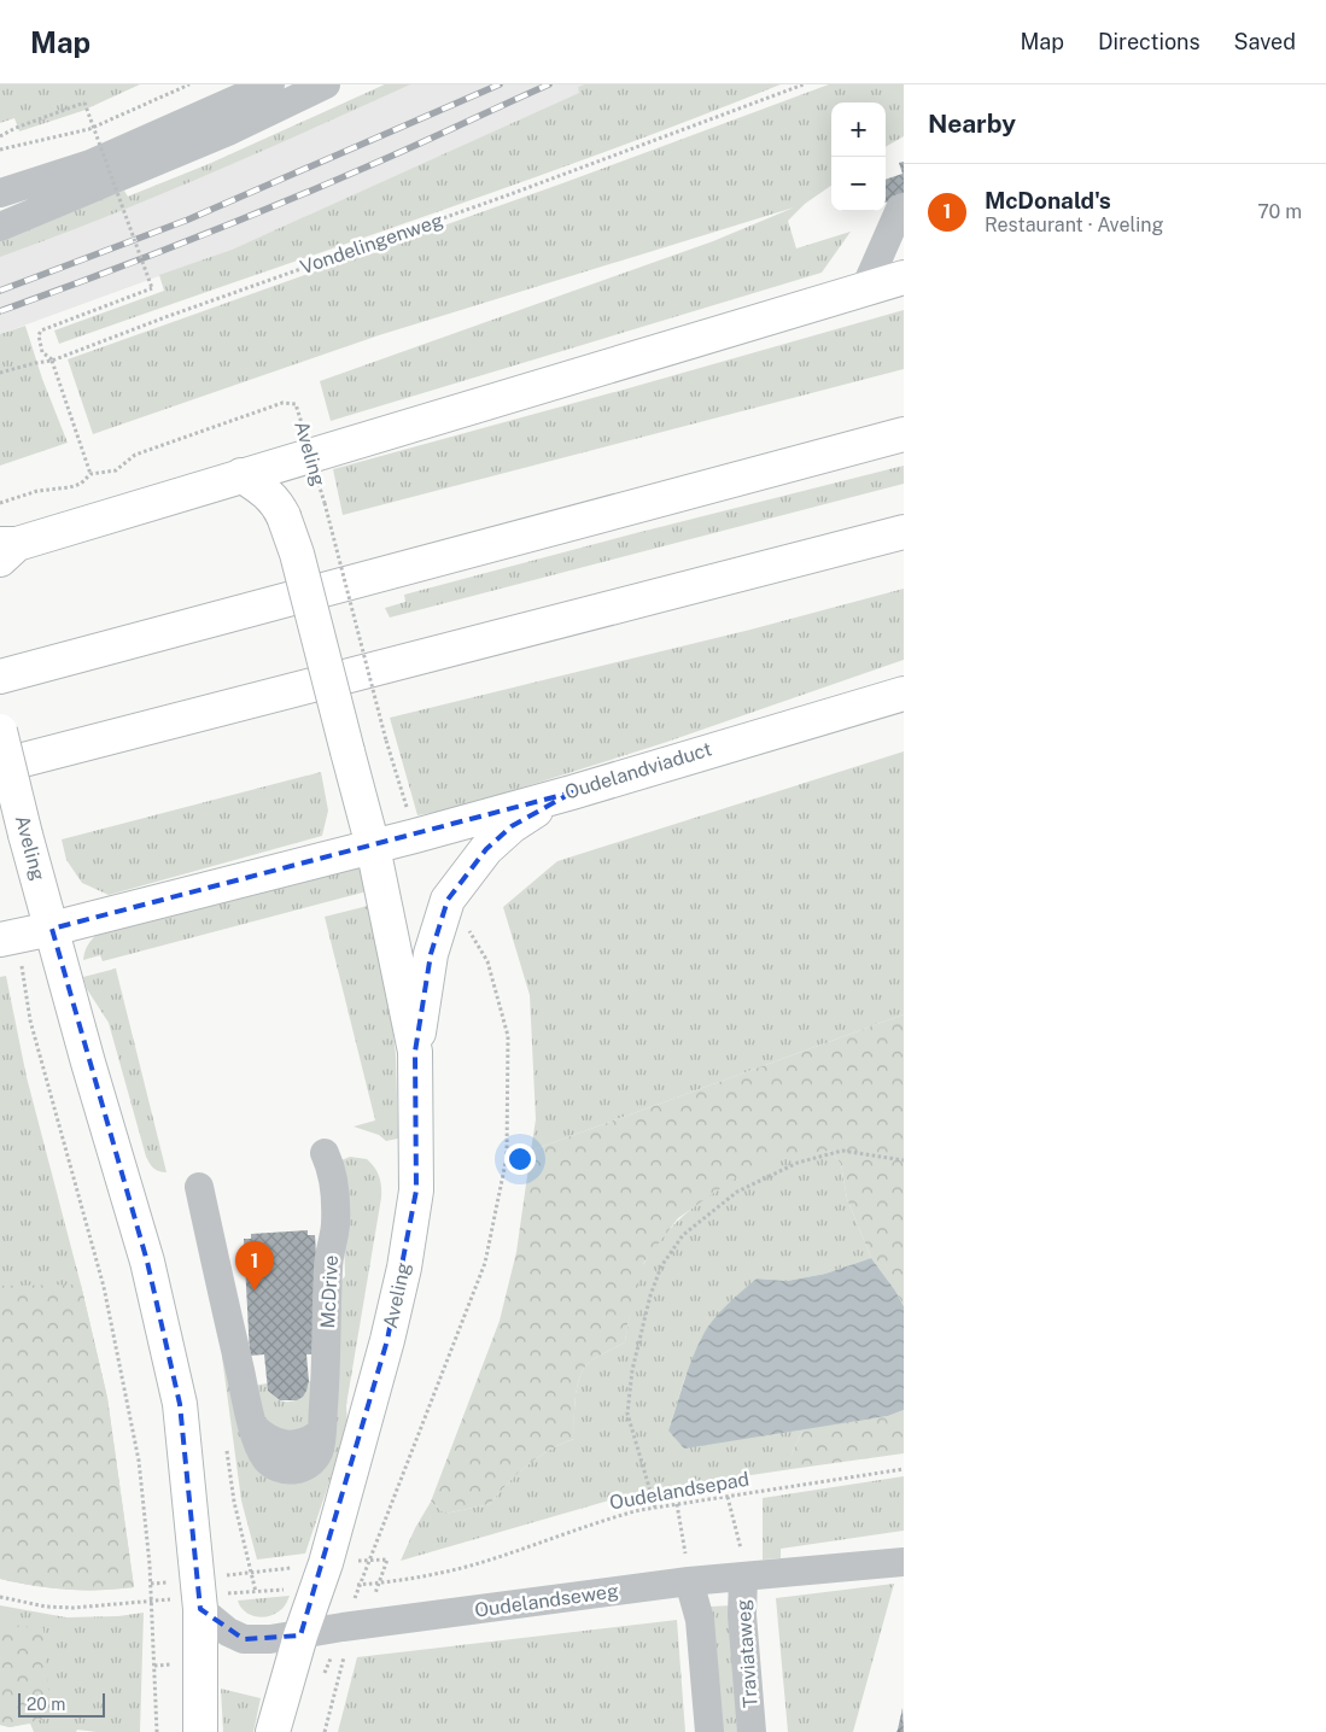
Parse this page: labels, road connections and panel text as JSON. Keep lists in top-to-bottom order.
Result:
{
  "streets": {
    "main road": ["Aveling", "Oudelandviaduct"],
    "street": ["McDrive", "Oudelandseweg", "Traviataweg"],
    "path": ["Vondelingenweg", "Oudelandsepad"]
  },
  "crossings": [
    ["Aveling", "Oudelandviaduct"],
    ["Aveling", "Oudelandsepad"],
    ["Aveling", "Oudelandseweg"],
    ["Oudelandsepad", "Oudelandseweg"],
    ["Oudelandseweg", "Traviataweg"]
  ],
  "scale_bar": "20 m",
  "page": {
    "header": "Map",
    "nav": ["Map", "Directions", "Saved"],
    "heading": "Nearby",
    "map_buttons": ["+", "−"],
    "list": [
      {
        "mark": "1",
        "name": "McDonald's",
        "note": "Restaurant · Aveling",
        "value": "70 m"
      }
    ],
    "pins": "1",
    "scale": "20 m"
  }
}
